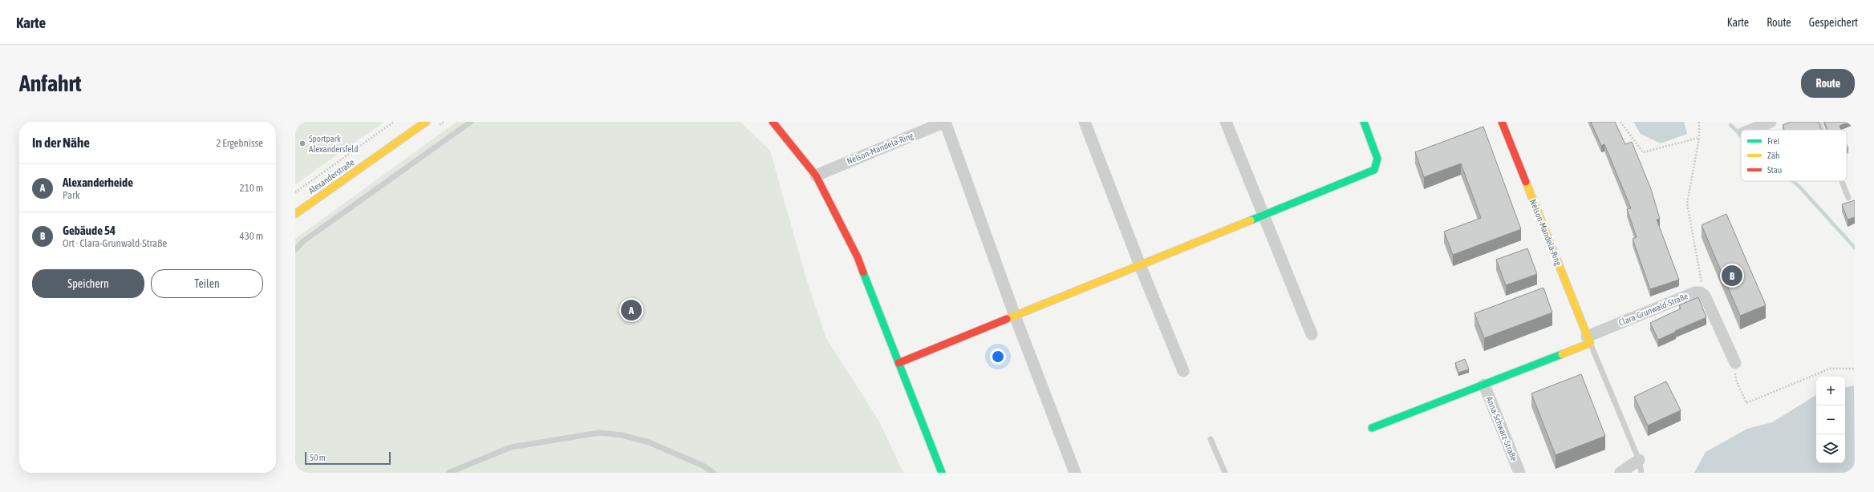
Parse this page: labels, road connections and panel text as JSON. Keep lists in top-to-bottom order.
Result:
{
  "streets": {
    "street": [
      "Nelson-Mandela-Ring",
      "Alexanderstraße",
      "Clara-Grunwald-Straße",
      "Anna-Schwarz-Straße"
    ]
  },
  "crossings": [
    ["Nelson-Mandela-Ring", "Clara-Grunwald-Straße"]
  ],
  "places": ["Sportpark Alexandersfeld"],
  "legend": ["Frei", "Zäh", "Stau"],
  "scale_bar": "50 m",
  "page": {
    "header": "Karte",
    "nav": ["Karte", "Route", "Gespeichert"],
    "buttons": [
      "Route",
      ["Speichern", "Teilen"]
    ],
    "title": "Anfahrt",
    "heading": ["In der Nähe", "2 Ergebnisse"],
    "list": [
      {
        "mark": "A",
        "name": "Alexanderheide",
        "note": "Park",
        "value": "210 m"
      },
      {
        "mark": "B",
        "name": "Gebäude 54",
        "note": "Ort · Clara-Grunwald-Straße",
        "value": "430 m"
      }
    ],
    "pins": ["B", "A"],
    "map_buttons": ["+", "−"],
    "scale": "50 m"
  }
}
